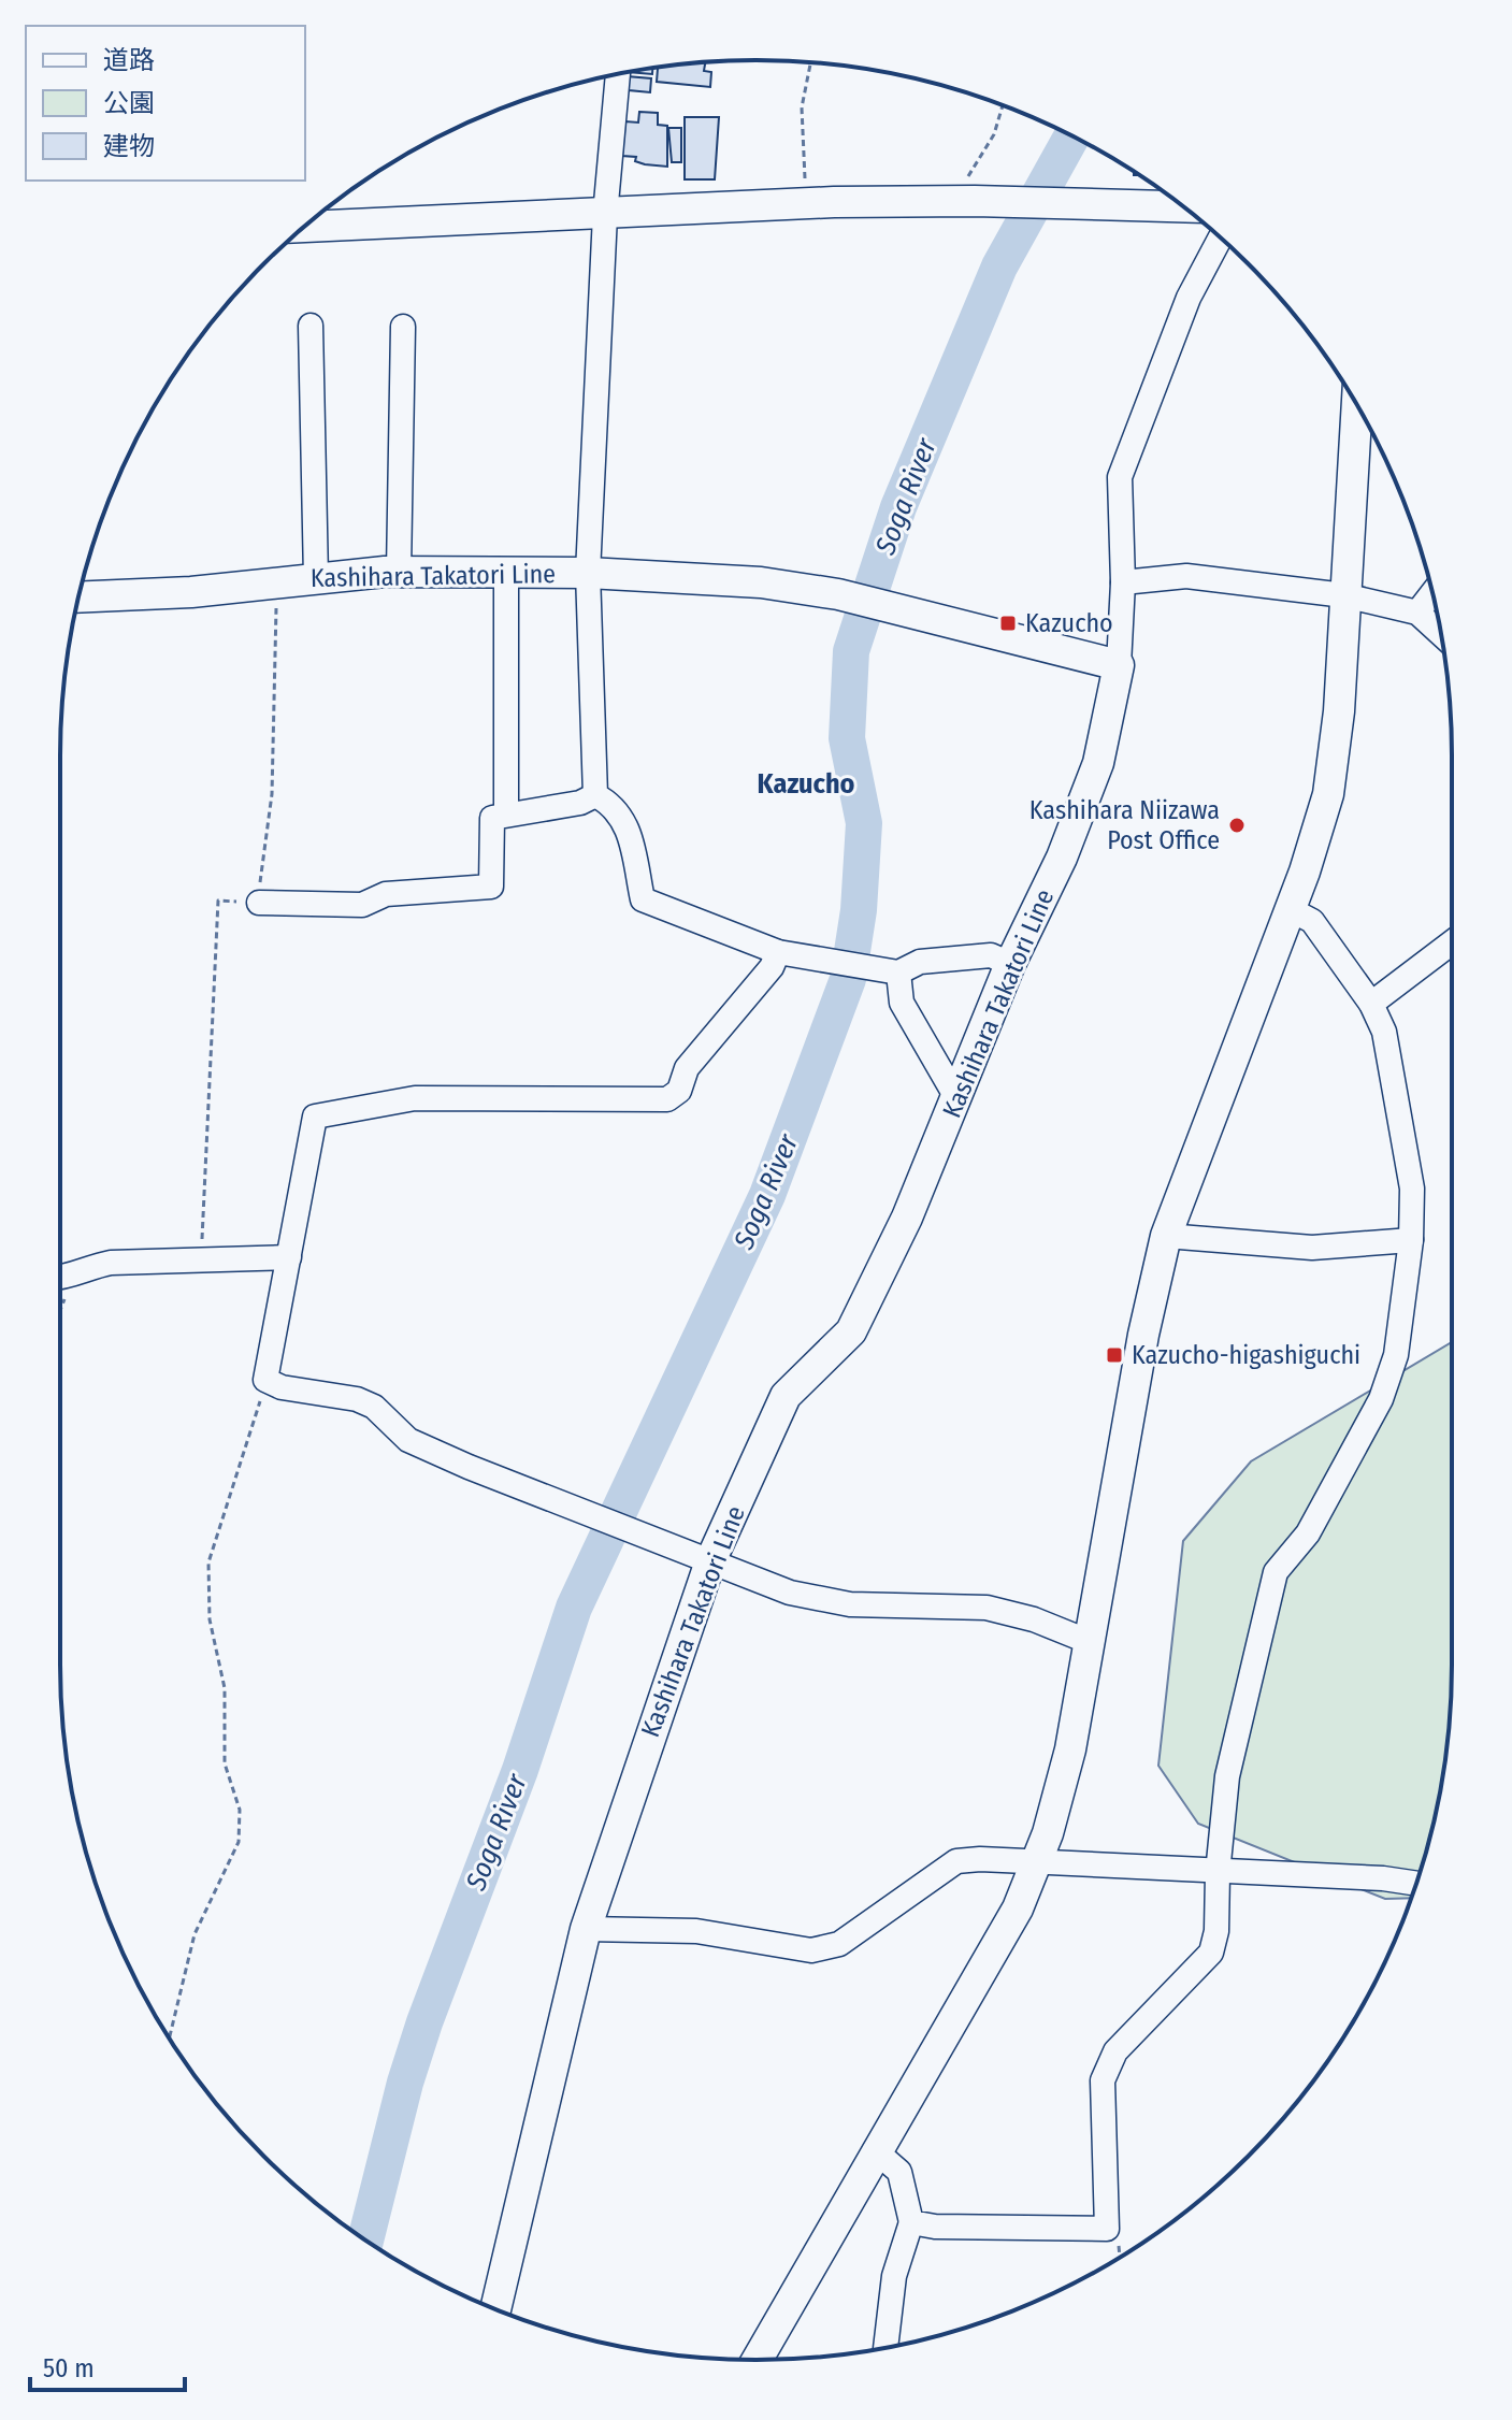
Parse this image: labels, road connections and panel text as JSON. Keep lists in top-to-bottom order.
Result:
{
  "streets": {
    "main road": ["Kashihara Takatori Line"]
  },
  "districts": ["Kazucho"],
  "water": ["Soga River"],
  "places": {
    "transit": ["Kazucho", "Kazucho-higashiguchi"],
    "other": ["Kashihara Niizawa Post Office"]
  },
  "legend": ["道路", "公園", "建物"],
  "scale_bar": "50 m"
}
